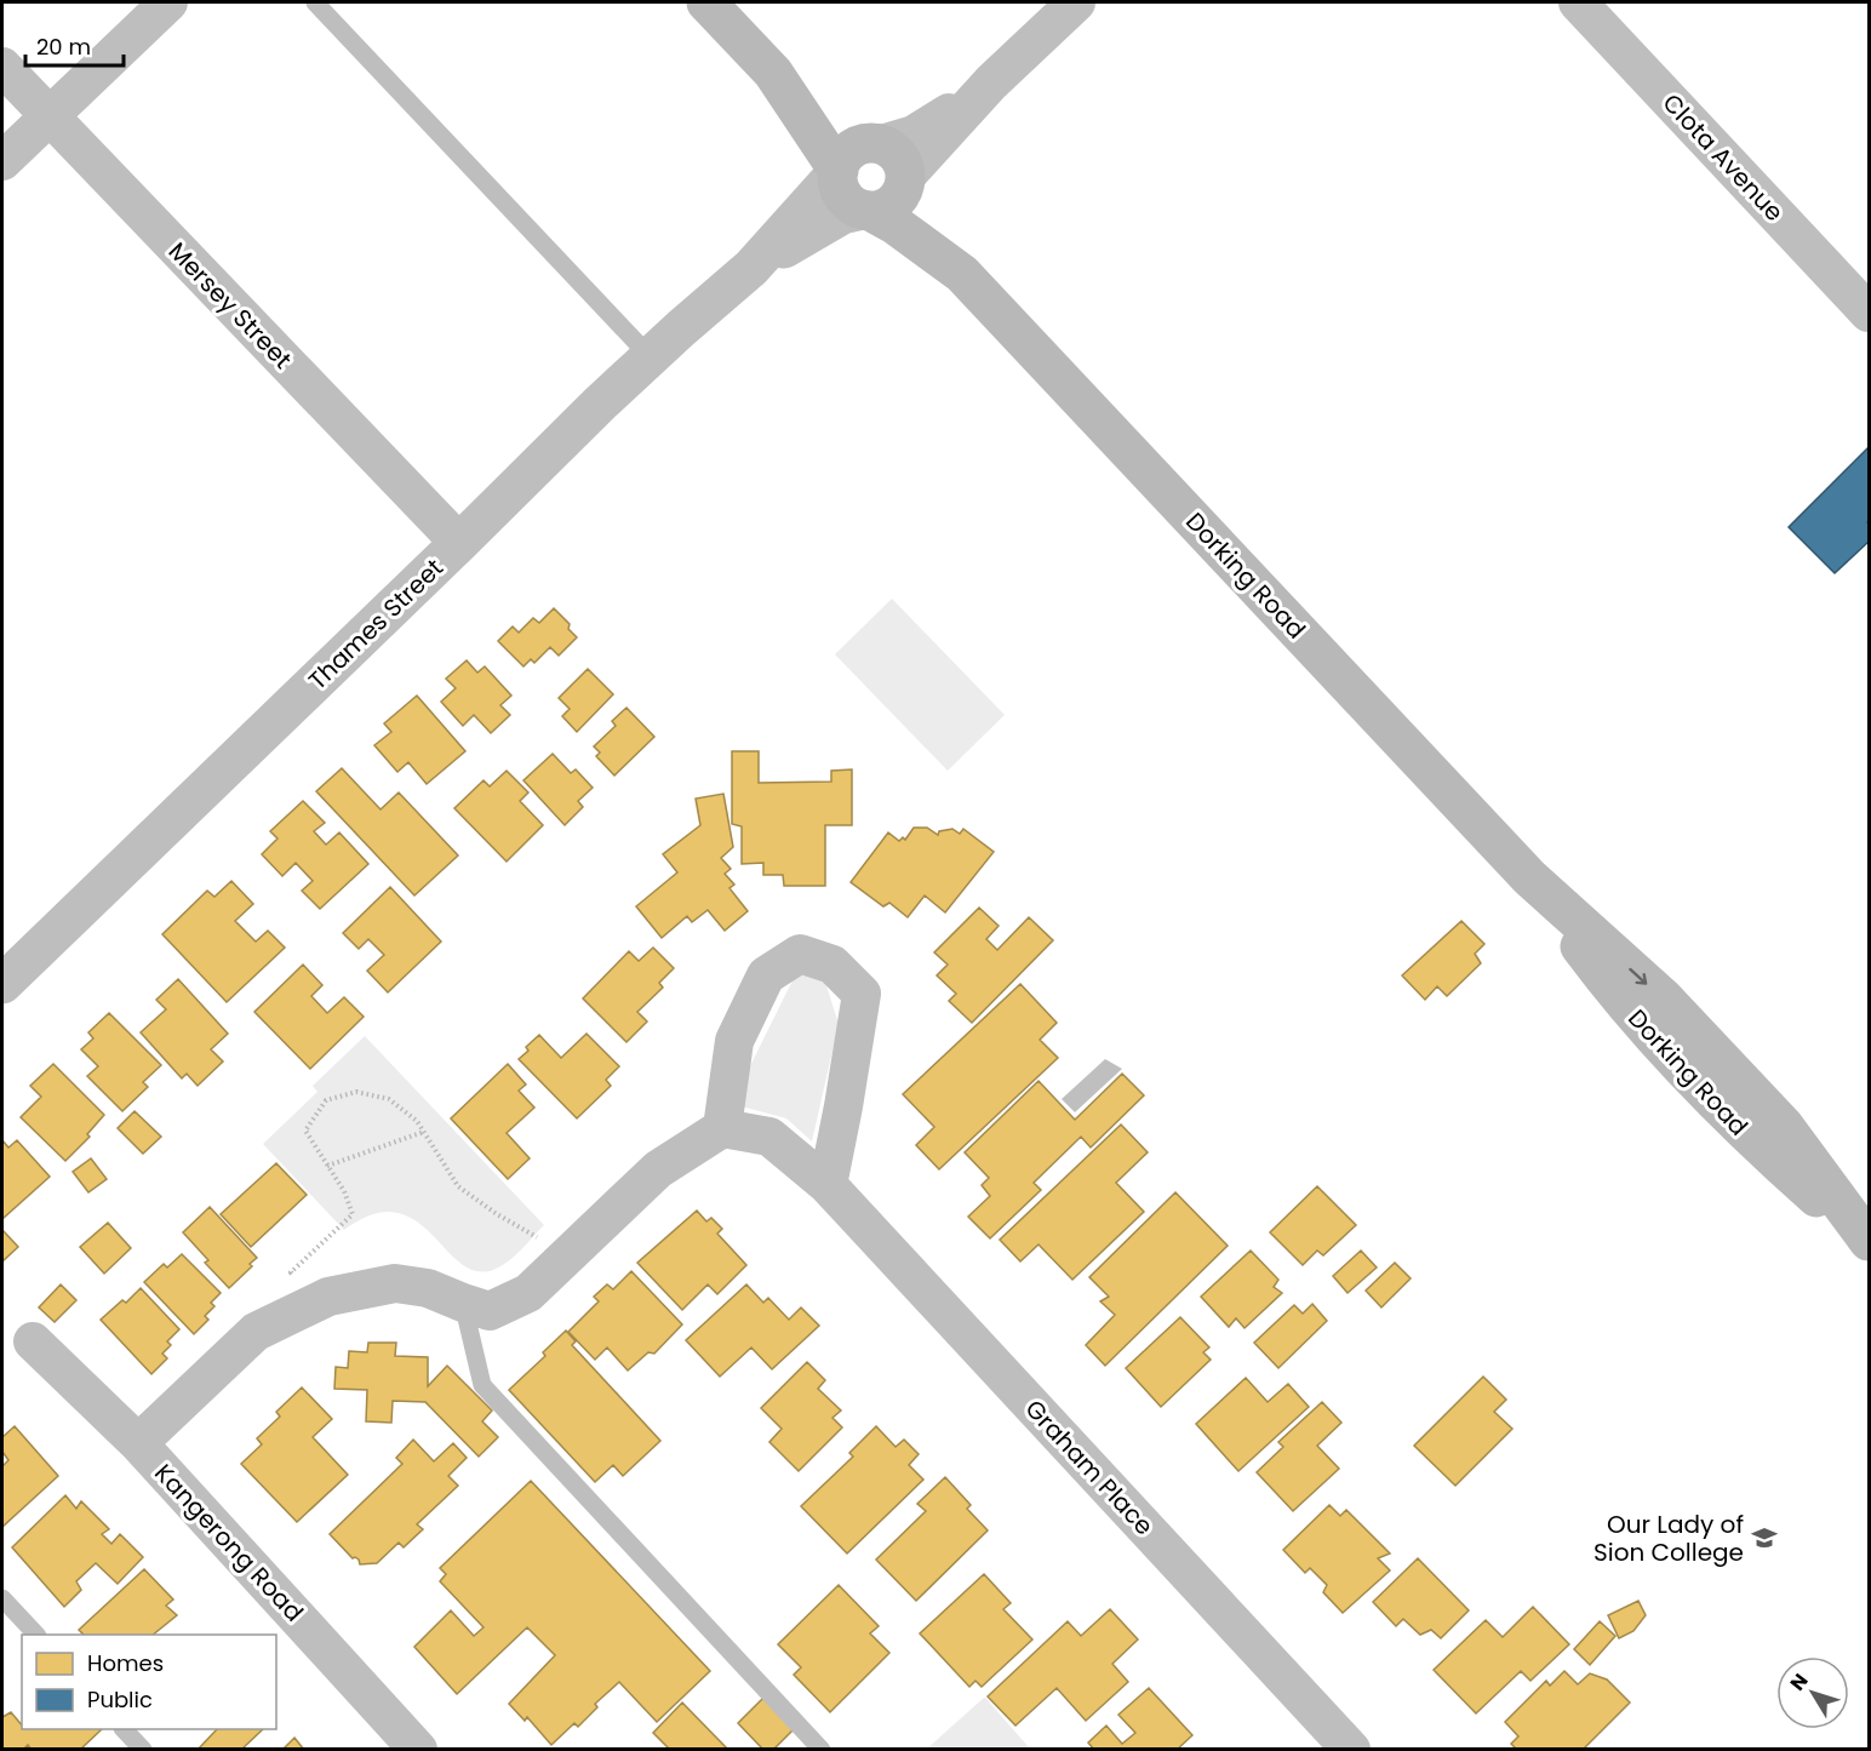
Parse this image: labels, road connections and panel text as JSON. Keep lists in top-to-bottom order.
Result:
{
  "streets": {
    "main road": ["Dorking Road"],
    "street": [
      "Clota Avenue",
      "Mersey Street",
      "Thames Street",
      "Graham Place",
      "Kangerong Road"
    ]
  },
  "crossings": [
    ["Mersey Street", "Thames Street"],
    ["Dorking Road", "Thames Street"]
  ],
  "places": {
    "school or university": ["Our Lady of Sion College"]
  },
  "legend": ["Homes", "Public"],
  "scale_bar": "20 m",
  "north": "top left"
}
